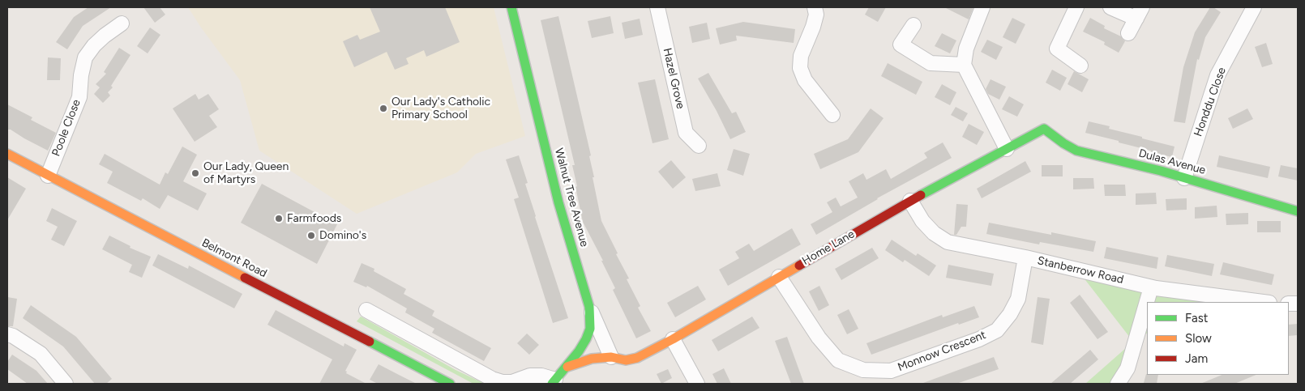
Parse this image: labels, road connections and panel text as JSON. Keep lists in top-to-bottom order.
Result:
{
  "streets": {
    "main road": [
      "Dulas Avenue",
      "Walnut Tree Avenue",
      "Home Lane",
      "Belmont Road"
    ],
    "street": [
      "Hazel Grove",
      "Honddu Close",
      "Poole Close",
      "Stanberrow Road",
      "Monnow Crescent"
    ]
  },
  "crossings": [
    ["Honddu Close", "Dulas Avenue"],
    ["Poole Close", "Belmont Road"],
    ["Dulas Avenue", "Home Lane"],
    ["Walnut Tree Avenue", "Home Lane"],
    ["Home Lane", "Stanberrow Road"],
    ["Home Lane", "Monnow Crescent"],
    ["Stanberrow Road", "Monnow Crescent"]
  ],
  "places": [
    "Our Lady's Catholic Primary School",
    "Our Lady, Queen of Martyrs",
    "Farmfoods",
    "Domino's"
  ],
  "legend": ["Fast", "Slow", "Jam"]
}
